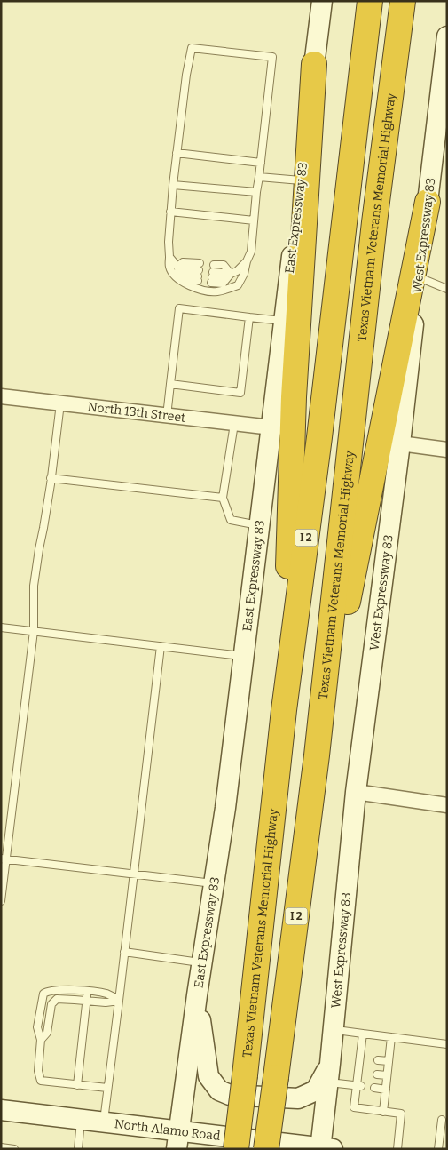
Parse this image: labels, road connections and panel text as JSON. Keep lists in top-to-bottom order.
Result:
{
  "streets": {
    "highway": ["Texas Vietnam Veterans Memorial Highway", "I 2"],
    "main road": ["East Expressway 83", "West Expressway 83", "North Alamo Road"],
    "street": ["North 13th Street"]
  },
  "crossings": [
    ["East Expressway 83", "North 13th Street"],
    ["East Expressway 83", "North Alamo Road"],
    ["West Expressway 83", "North Alamo Road"]
  ]
}
